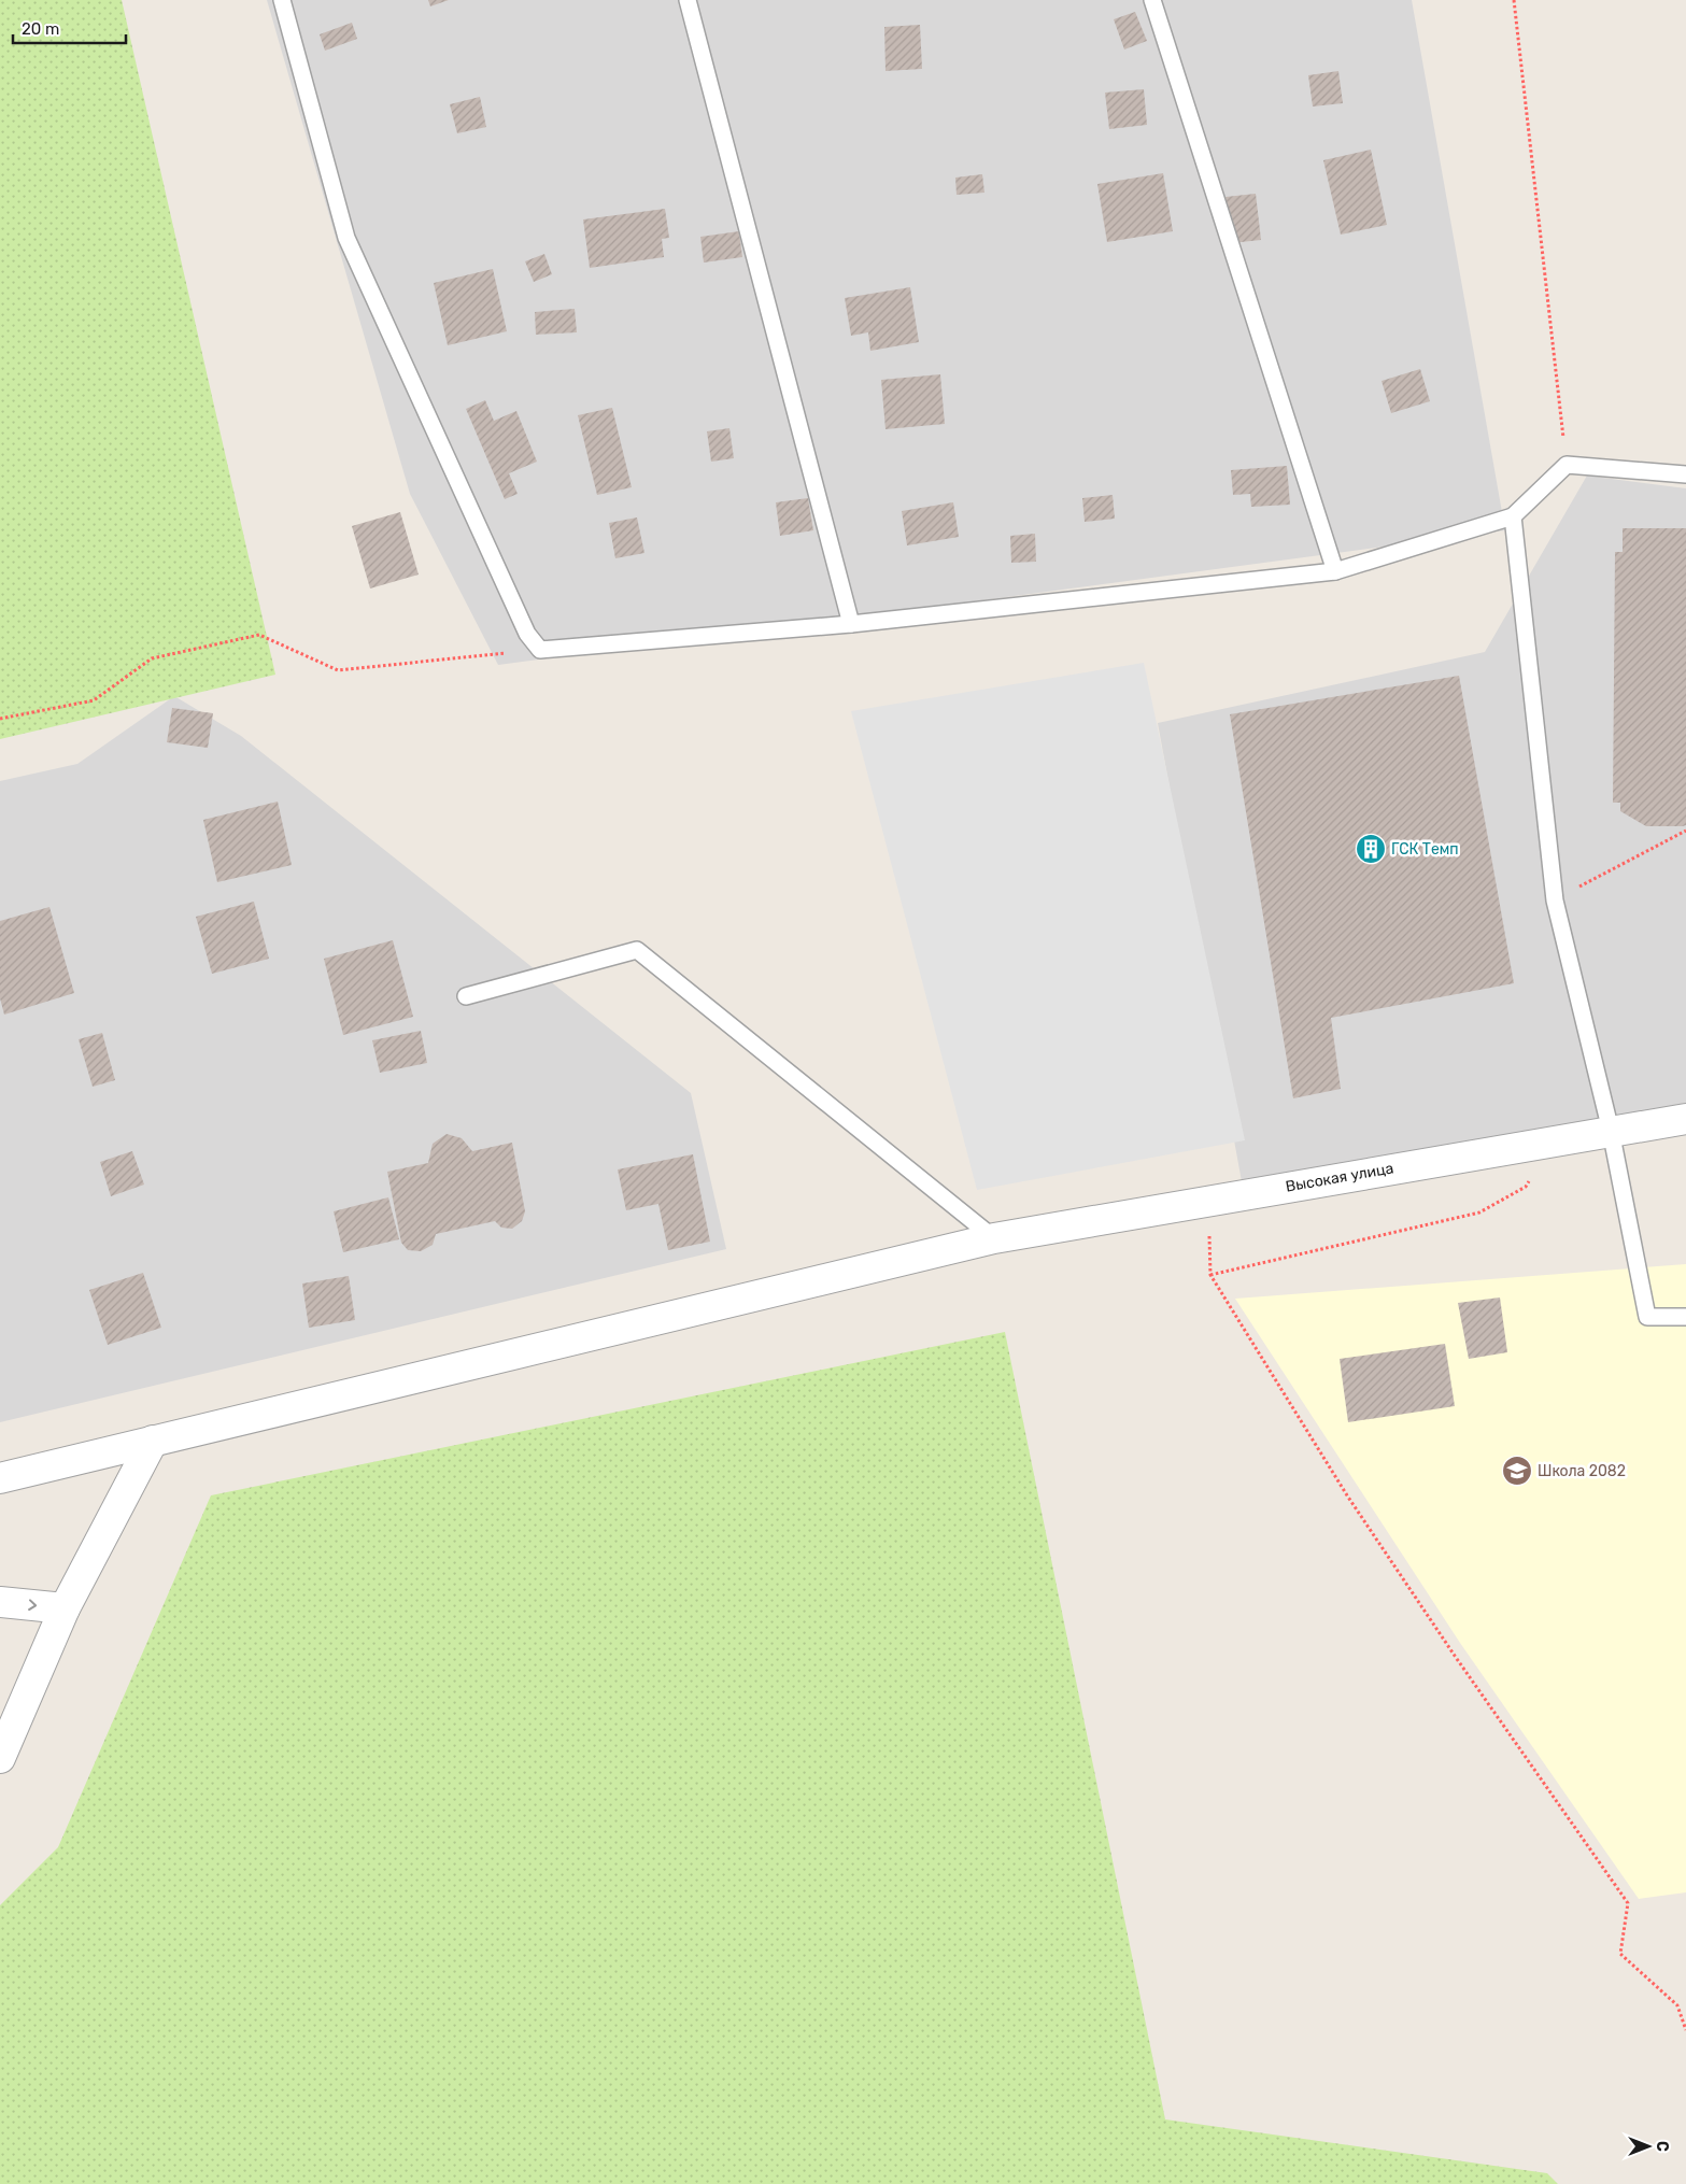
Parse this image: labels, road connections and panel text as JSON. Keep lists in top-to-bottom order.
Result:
{
  "streets": {
    "street": ["Высокая улица"]
  },
  "places": {
    "building": ["ГСК Темп"],
    "school or university": ["Школа 2082"]
  },
  "scale_bar": "20 m",
  "north": "right"
}
